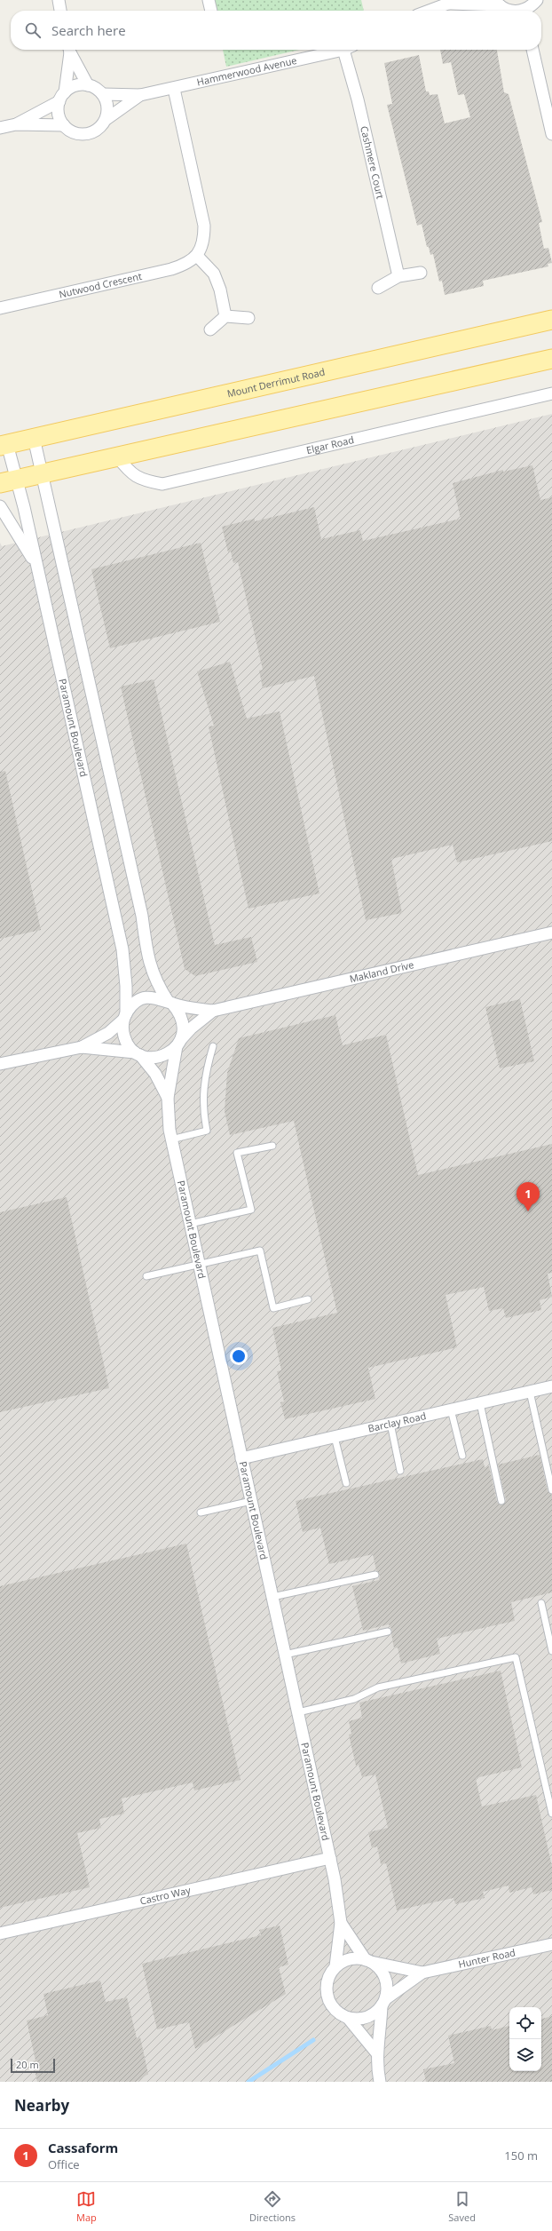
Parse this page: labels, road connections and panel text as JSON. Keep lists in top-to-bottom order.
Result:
{
  "streets": {
    "main road": ["Mount Derrimut Road"],
    "street": [
      "Hammerwood Avenue",
      "Cashmere Court",
      "Nutwood Crescent",
      "Elgar Road",
      "Paramount Boulevard",
      "Makland Drive",
      "Barclay Road",
      "Castro Way",
      "Hunter Road"
    ]
  },
  "crossings": [
    ["Mount Derrimut Road", "Paramount Boulevard"],
    ["Paramount Boulevard", "Makland Drive"],
    ["Paramount Boulevard", "Barclay Road"],
    ["Paramount Boulevard", "Castro Way"],
    ["Paramount Boulevard", "Hunter Road"]
  ],
  "scale_bar": "20 m",
  "page": {
    "search": "Search here",
    "pins": "1",
    "scale": "20 m",
    "heading": "Nearby",
    "list": [
      {
        "mark": "1",
        "name": "Cassaform",
        "note": "Office",
        "value": "150 m"
      }
    ],
    "nav": ["Map", "Directions", "Saved"]
  }
}
